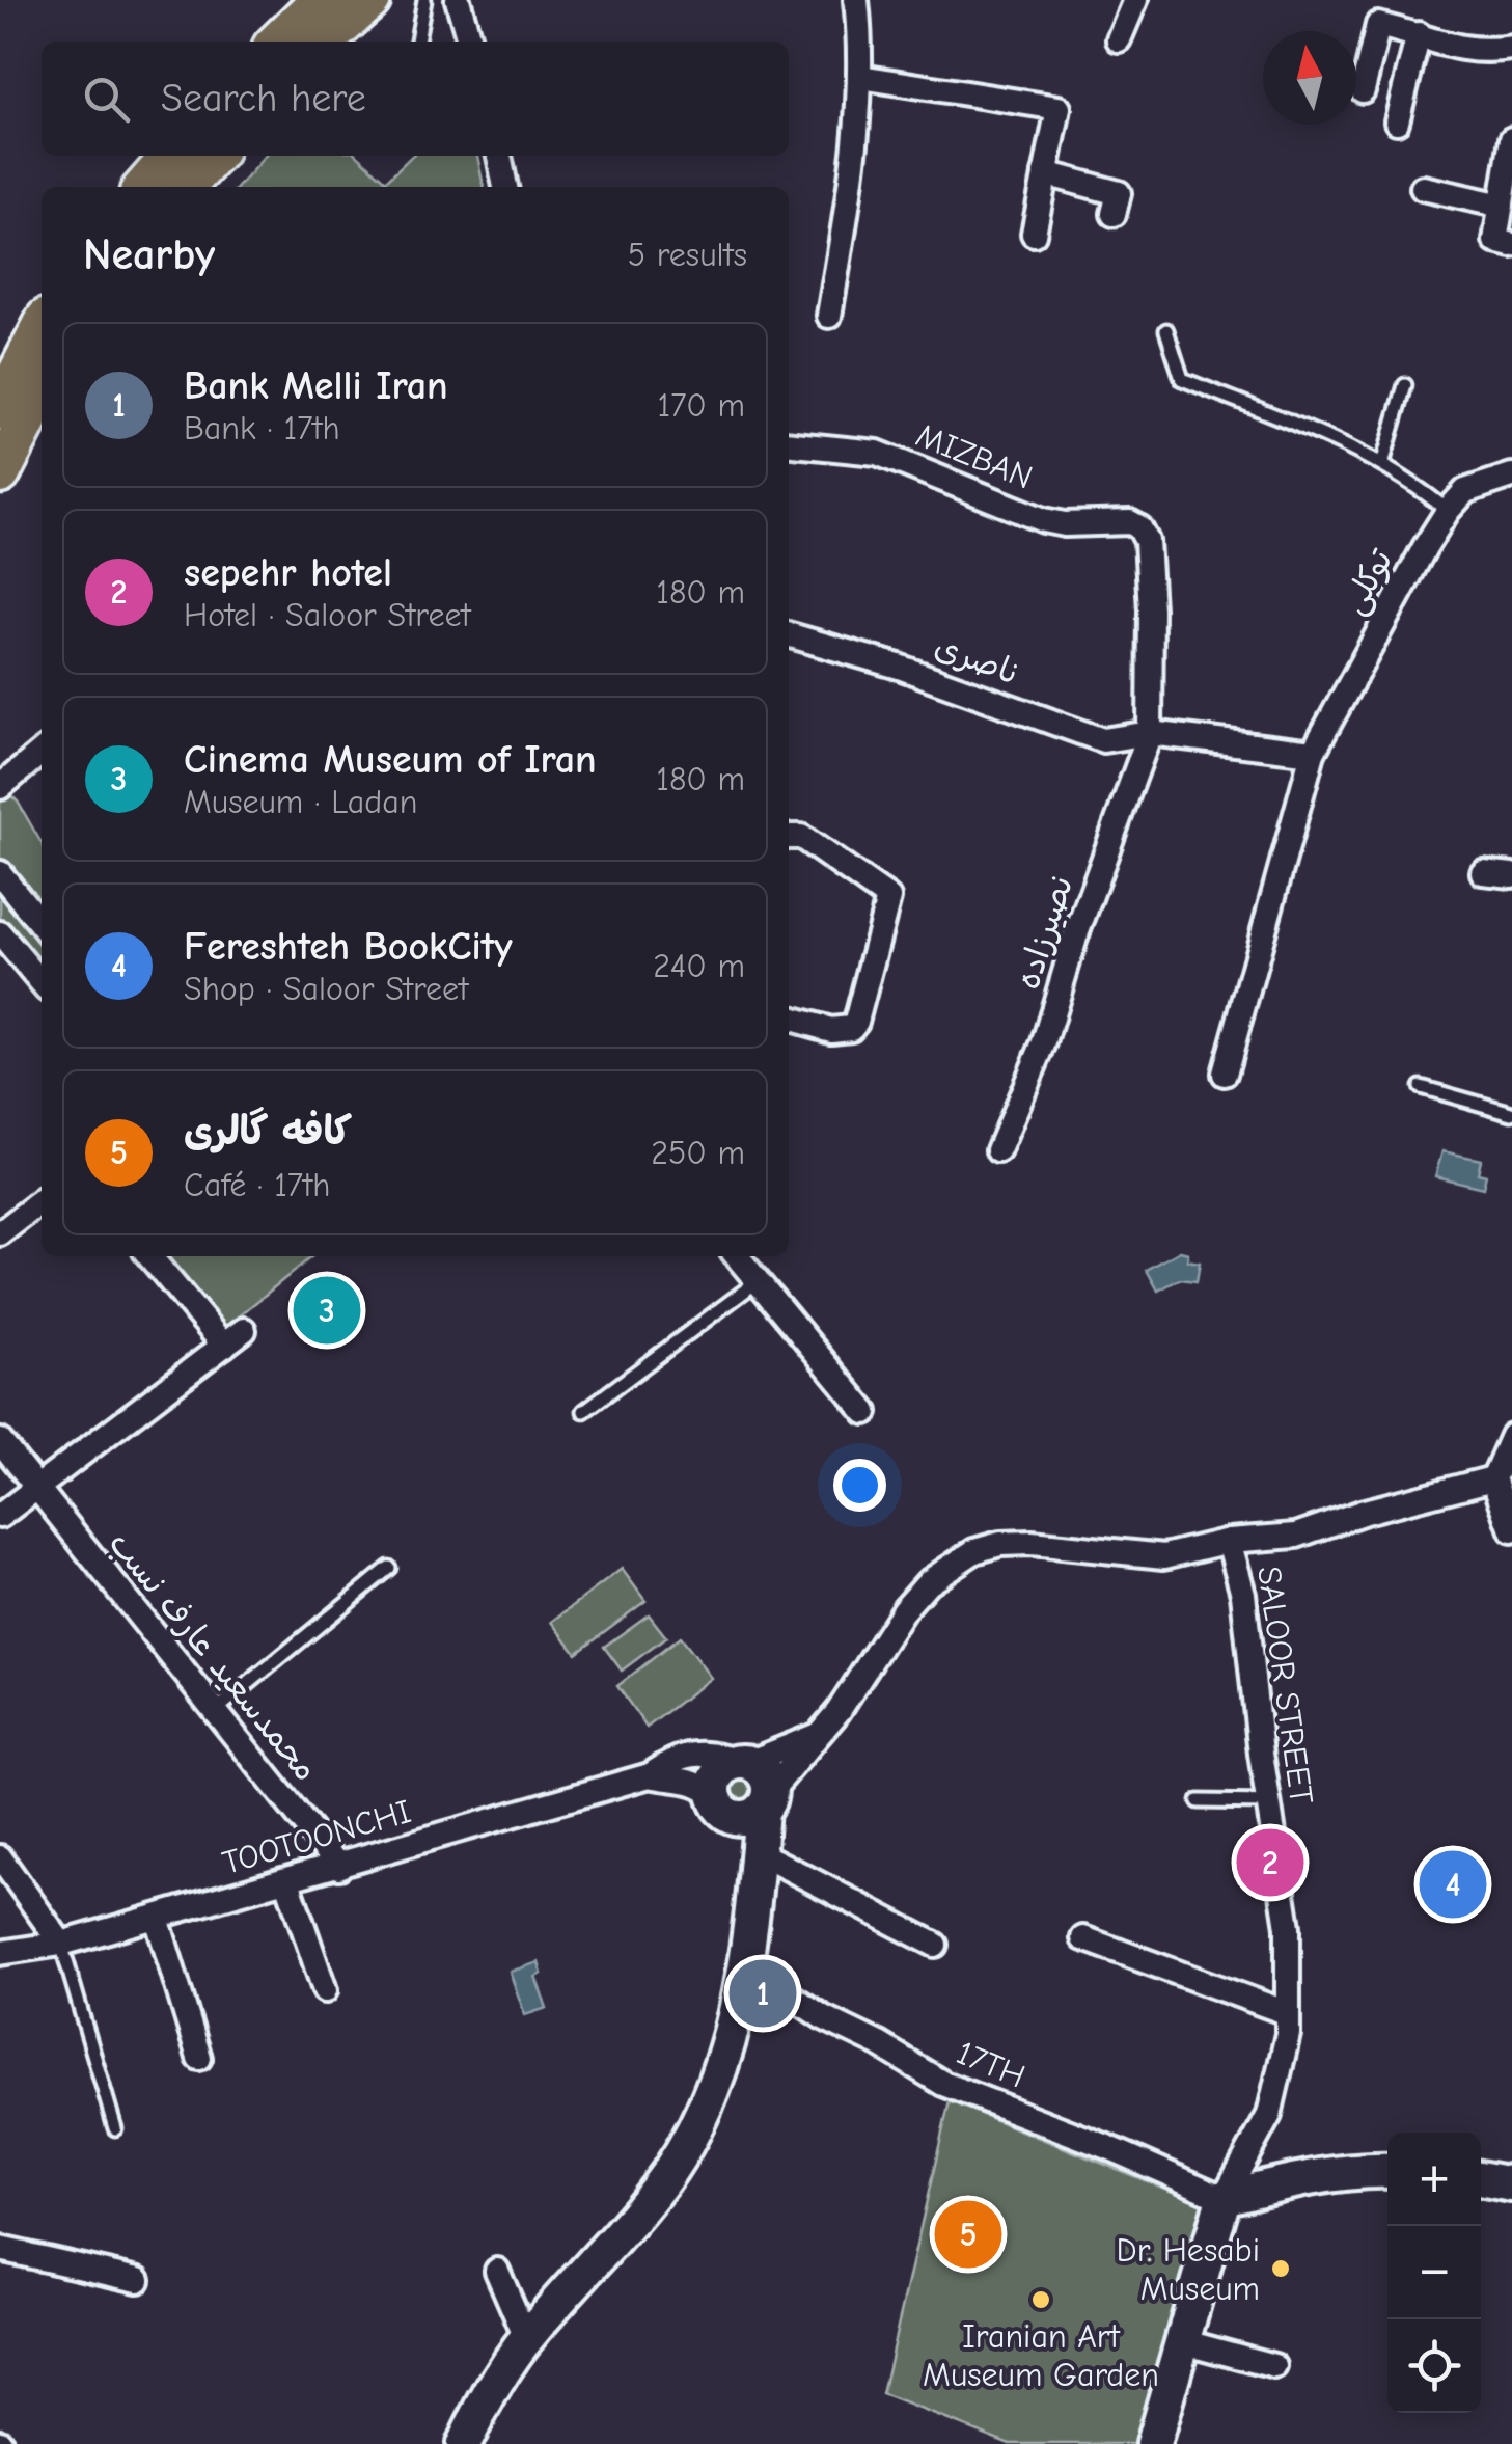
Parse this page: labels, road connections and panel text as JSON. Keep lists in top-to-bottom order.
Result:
{
  "streets": {
    "street": [
      "MIZBAN",
      "توکلی",
      "ناصری",
      "نصیرزاده",
      "محمدسعید عارف نسب",
      "SALOOR STREET",
      "TOOTOONCHI",
      "17TH"
    ]
  },
  "crossings": [
    ["MIZBAN", "ناصری"],
    ["MIZBAN", "نصیرزاده"],
    ["توکلی", "ناصری"],
    ["ناصری", "نصیرزاده"],
    ["محمدسعید عارف نسب", "TOOTOONCHI"],
    ["SALOOR STREET", "17TH"]
  ],
  "places": ["Dr. Hesabi Museum", "Iranian Art Museum Garden"],
  "north": "top",
  "page": {
    "search": "Search here",
    "heading": ["Nearby", "5 results"],
    "list": [
      {
        "mark": "1",
        "name": "Bank Melli Iran",
        "note": "Bank · 17th",
        "value": "170 m"
      },
      {
        "mark": "2",
        "name": "sepehr hotel",
        "note": "Hotel · Saloor Street",
        "value": "180 m"
      },
      {
        "mark": "3",
        "name": "Cinema Museum of Iran",
        "note": "Museum · Ladan",
        "value": "180 m"
      },
      {
        "mark": "4",
        "name": "Fereshteh BookCity",
        "note": "Shop · Saloor Street",
        "value": "240 m"
      },
      {
        "mark": "5",
        "name": "کافه گالری",
        "note": "Café · 17th",
        "value": "250 m"
      }
    ],
    "pins": [
      "3",
      "2",
      "4",
      "1",
      "5"
    ],
    "map_buttons": ["+", "−"]
  }
}
